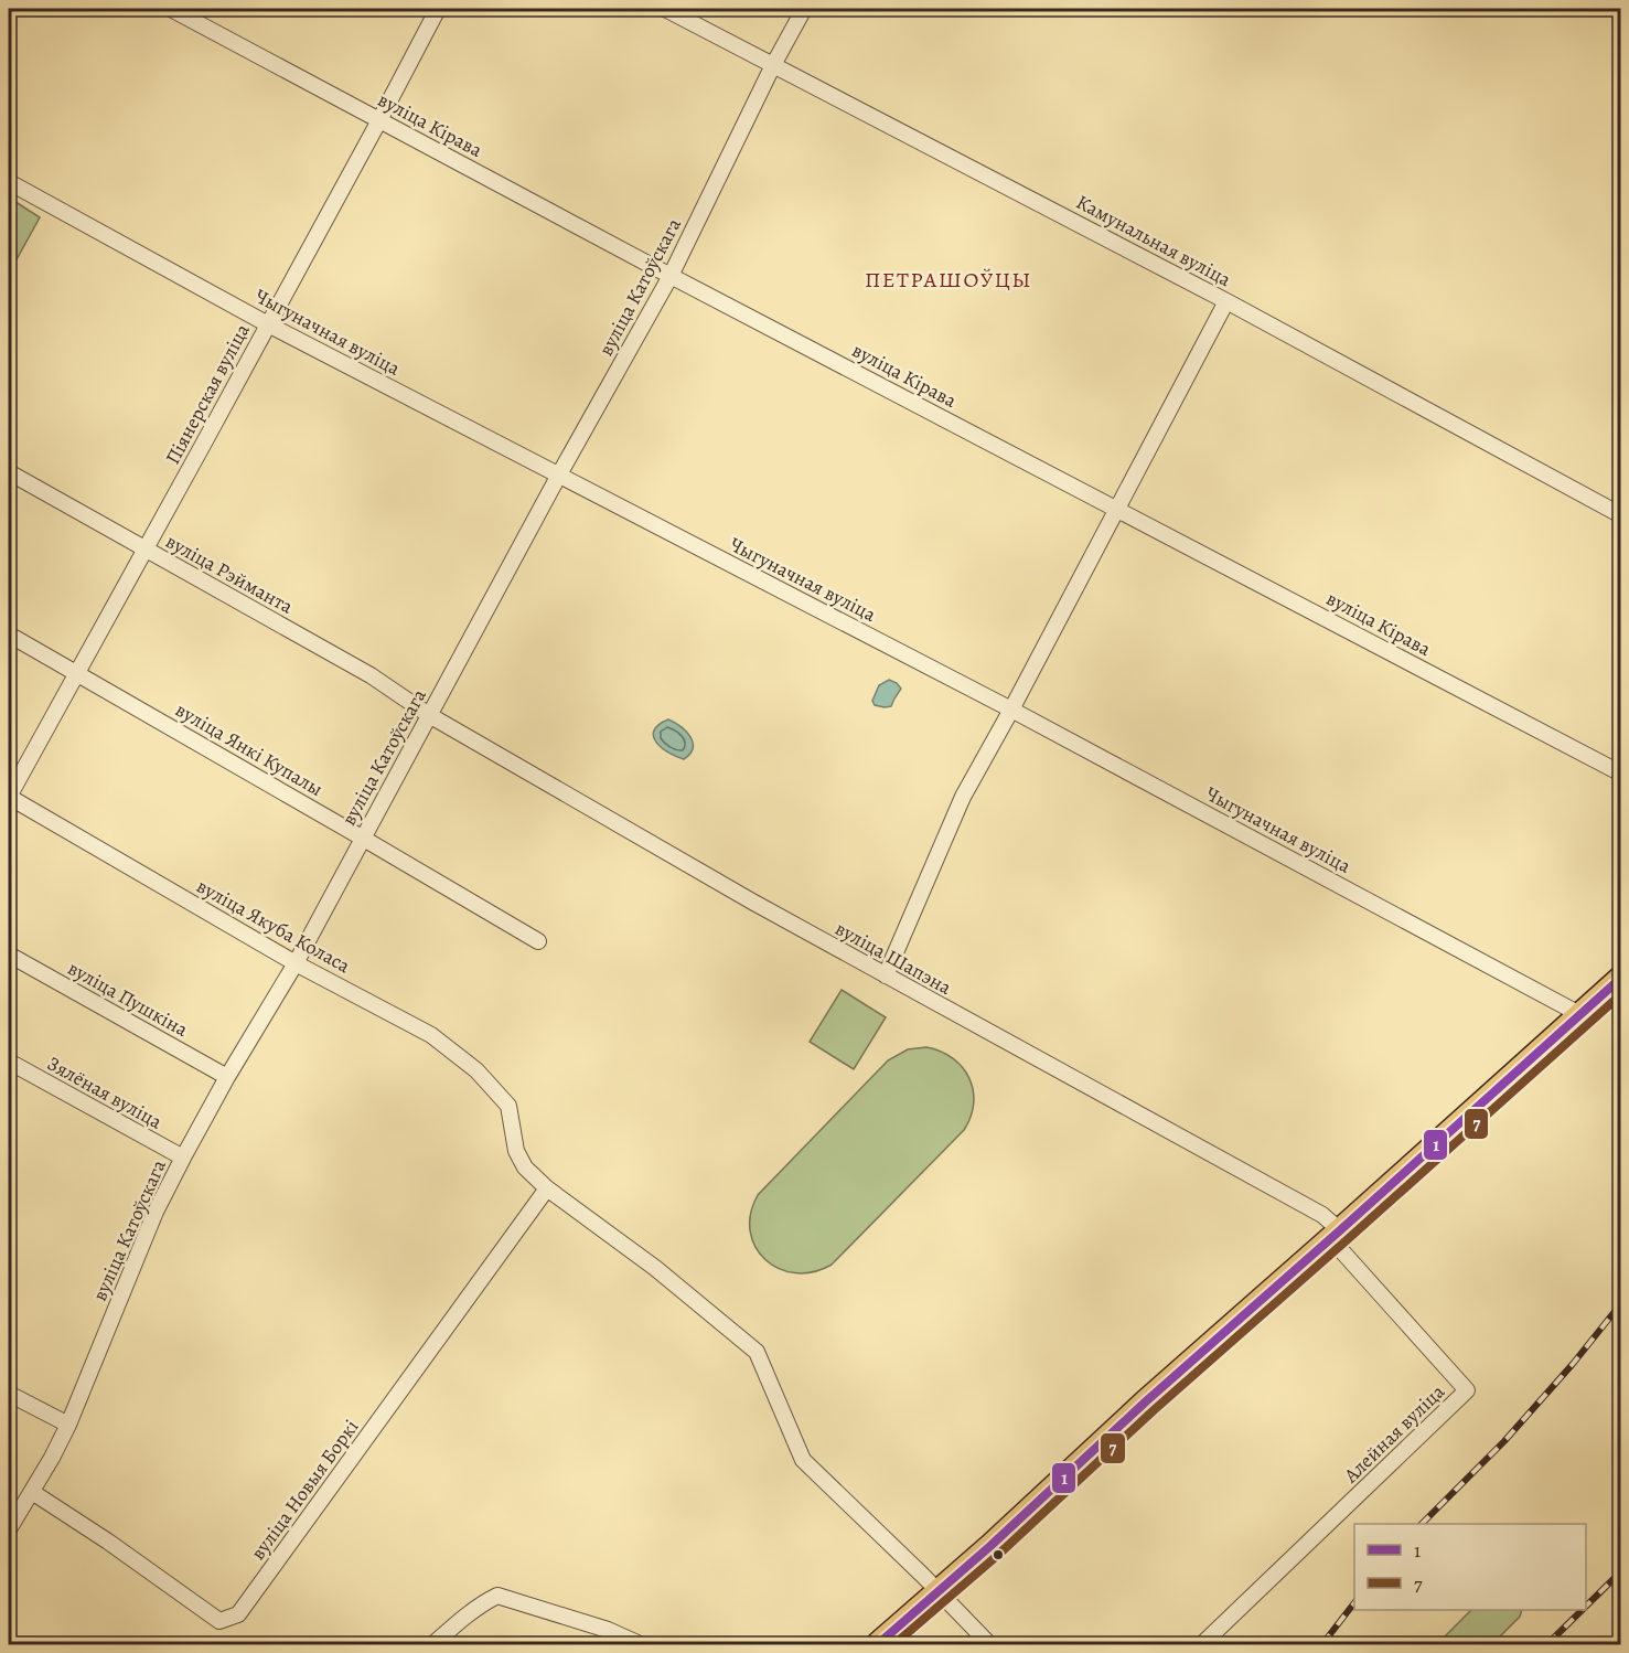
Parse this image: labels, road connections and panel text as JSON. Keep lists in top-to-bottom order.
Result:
{
  "streets": {
    "street": [
      "вуліца Кірава",
      "Камунальная вуліца",
      "вуліца Катоўскага",
      "Чыгуначная вуліца",
      "Піянерская вуліца",
      "вуліца Рэйманта",
      "вуліца Янкі Купалы",
      "вуліца Якуба Коласа",
      "вуліца Шапэна",
      "вуліца Пушкіна",
      "Зялёная вуліца",
      "Алейная вуліца",
      "вуліца Новыя Боркі"
    ]
  },
  "crossings": [
    ["вуліца Кірава", "вуліца Катоўскага"],
    ["вуліца Кірава", "Піянерская вуліца"],
    ["Камунальная вуліца", "вуліца Катоўскага"],
    ["вуліца Катоўскага", "Чыгуначная вуліца"],
    ["вуліца Катоўскага", "вуліца Рэйманта"],
    ["вуліца Катоўскага", "вуліца Янкі Купалы"],
    ["вуліца Катоўскага", "вуліца Якуба Коласа"],
    ["вуліца Катоўскага", "вуліца Шапэна"],
    ["вуліца Катоўскага", "вуліца Пушкіна"],
    ["вуліца Катоўскага", "Зялёная вуліца"],
    ["вуліца Катоўскага", "вуліца Новыя Боркі"],
    ["Чыгуначная вуліца", "Піянерская вуліца"],
    ["Піянерская вуліца", "вуліца Рэйманта"],
    ["Піянерская вуліца", "вуліца Янкі Купалы"],
    ["Піянерская вуліца", "вуліца Якуба Коласа"],
    ["вуліца Рэйманта", "вуліца Шапэна"],
    ["вуліца Якуба Коласа", "вуліца Новыя Боркі"],
    ["вуліца Шапэна", "Алейная вуліца"]
  ],
  "districts": ["ПЕТРАШОЎЦЫ"],
  "lines": ["transit line 1", "transit line 7"],
  "legend": ["1", "7"]
}
